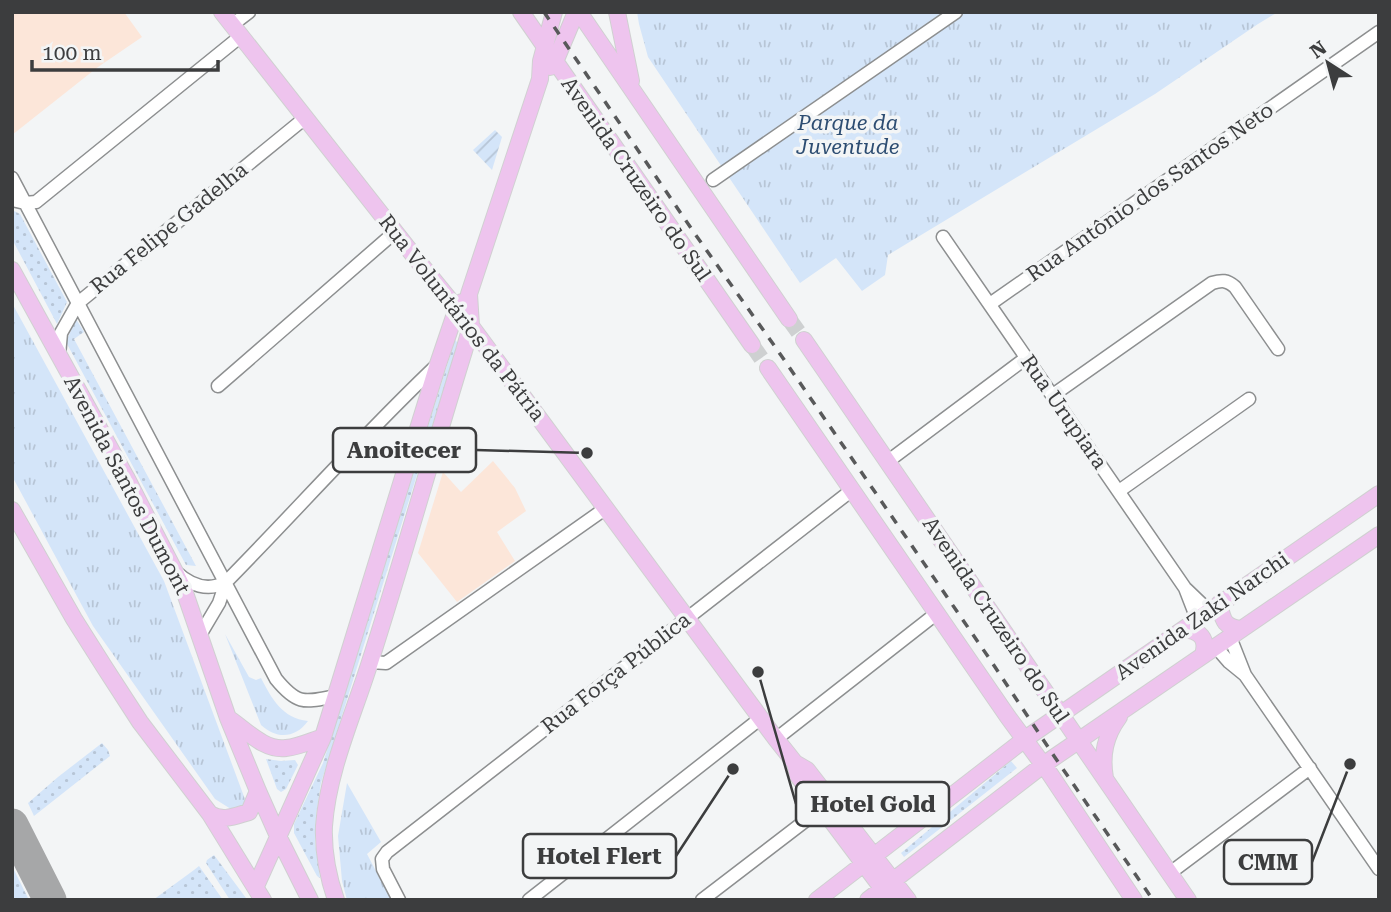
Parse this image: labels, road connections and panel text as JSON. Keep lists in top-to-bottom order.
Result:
{
  "streets": {
    "main road": [
      "Avenida Cruzeiro do Sul",
      "Rua Voluntários da Pátria",
      "Avenida Santos Dumont",
      "Avenida Zaki Narchi"
    ],
    "street": [
      "Rua Antônio dos Santos Neto",
      "Rua Felipe Gadelha",
      "Rua Urupiara",
      "Rua Força Pública"
    ]
  },
  "crossings": [
    ["Avenida Cruzeiro do Sul", "Avenida Zaki Narchi"],
    ["Avenida Cruzeiro do Sul", "Rua Força Pública"],
    ["Rua Antônio dos Santos Neto", "Rua Urupiara"],
    ["Rua Felipe Gadelha", "Rua Voluntários da Pátria"],
    ["Rua Felipe Gadelha", "Avenida Santos Dumont"],
    ["Rua Voluntários da Pátria", "Avenida Zaki Narchi"],
    ["Rua Voluntários da Pátria", "Rua Força Pública"],
    ["Rua Urupiara", "Avenida Zaki Narchi"]
  ],
  "parks": ["Parque da Juventude"],
  "places": [
    "Anoitecer",
    "Hotel Gold",
    "CMM",
    "Hotel Flert"
  ],
  "scale_bar": "100 m",
  "north": "top left"
}
